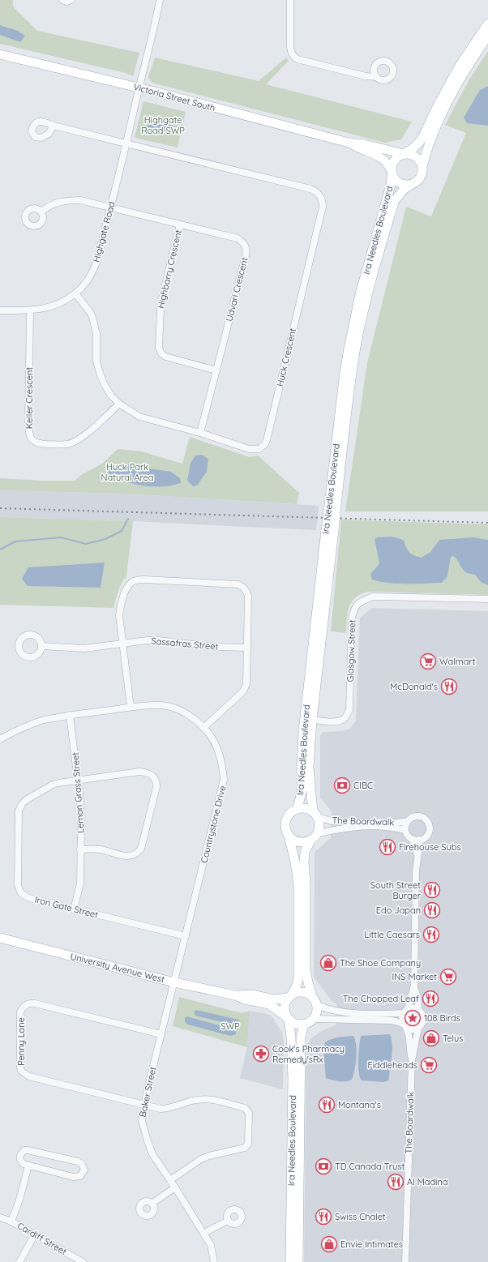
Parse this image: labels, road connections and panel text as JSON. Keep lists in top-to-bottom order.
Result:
{
  "streets": {
    "main road": ["Victoria Street South", "Ira Needles Boulevard", "University Avenue West"],
    "street": [
      "Highgate Road",
      "Highbarry Crescent",
      "Udvari Crescent",
      "Huck Crescent",
      "Keller Crescent",
      "Sassafras Street",
      "Glasgow Street",
      "Lemon Grass Street",
      "The Boardwalk",
      "Countrystone Drive",
      "Iron Gate Street",
      "Penny Lane",
      "Baker Street",
      "Cardiff Street"
    ]
  },
  "crossings": [
    ["Victoria Street South", "Ira Needles Boulevard"],
    ["Victoria Street South", "Highgate Road"],
    ["Ira Needles Boulevard", "Glasgow Street"],
    ["Ira Needles Boulevard", "The Boardwalk"],
    ["Ira Needles Boulevard", "University Avenue West"],
    ["Highgate Road", "Udvari Crescent"],
    ["Highgate Road", "Huck Crescent"],
    ["Highgate Road", "Keller Crescent"],
    ["Highbarry Crescent", "Udvari Crescent"],
    ["Udvari Crescent", "Huck Crescent"],
    ["Huck Crescent", "Keller Crescent"],
    ["Lemon Grass Street", "Countrystone Drive"],
    ["Lemon Grass Street", "Iron Gate Street"],
    ["Countrystone Drive", "Iron Gate Street"],
    ["Countrystone Drive", "University Avenue West"],
    ["Countrystone Drive", "Baker Street"],
    ["University Avenue West", "Baker Street"],
    ["Penny Lane", "Baker Street"]
  ],
  "parks": ["Highgate Road SWP", "Huck Park Natural Area", "SWP"],
  "places": {
    "supermarket": ["Walmart", "INS Market", "Fiddleheads"],
    "restaurant": [
      "McDonald's",
      "Firehouse Subs",
      "South Street Burger",
      "Edo Japan",
      "Little Caesars",
      "The Chopped Leaf",
      "Montana's",
      "Al Madina",
      "Swiss Chalet"
    ],
    "bank": ["CIBC", "TD Canada Trust"],
    "shop": ["The Shoe Company", "Telus", "Envie Intimates"],
    "place": ["108 Birds"],
    "pharmacy": ["Cook's Pharmacy Remedy'sRx"]
  }
}
